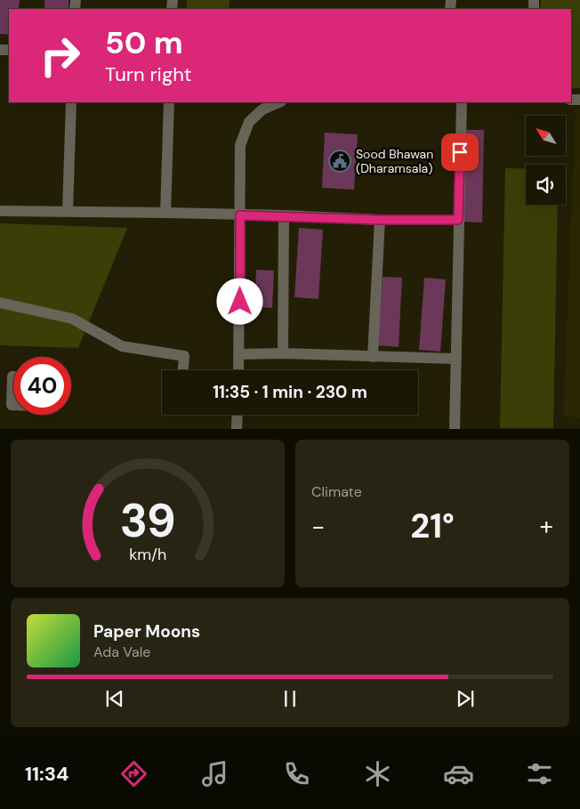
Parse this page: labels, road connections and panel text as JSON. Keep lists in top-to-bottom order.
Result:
{
  "places": {
    "public building": ["Sood Bhawan (Dharamsala)"]
  },
  "north": "top left",
  "page": {
    "turn": ["50 m", "Turn right"],
    "limit": "40",
    "trip": "11:35 · 1 min · 230 m",
    "tile": "Climate",
    "heat": ["−", "21°", "+"],
    "song": ["Paper Moons", "Ada Vale"],
    "tabs": "11:34",
    "gauge": ["39", "km/h"]
  }
}
